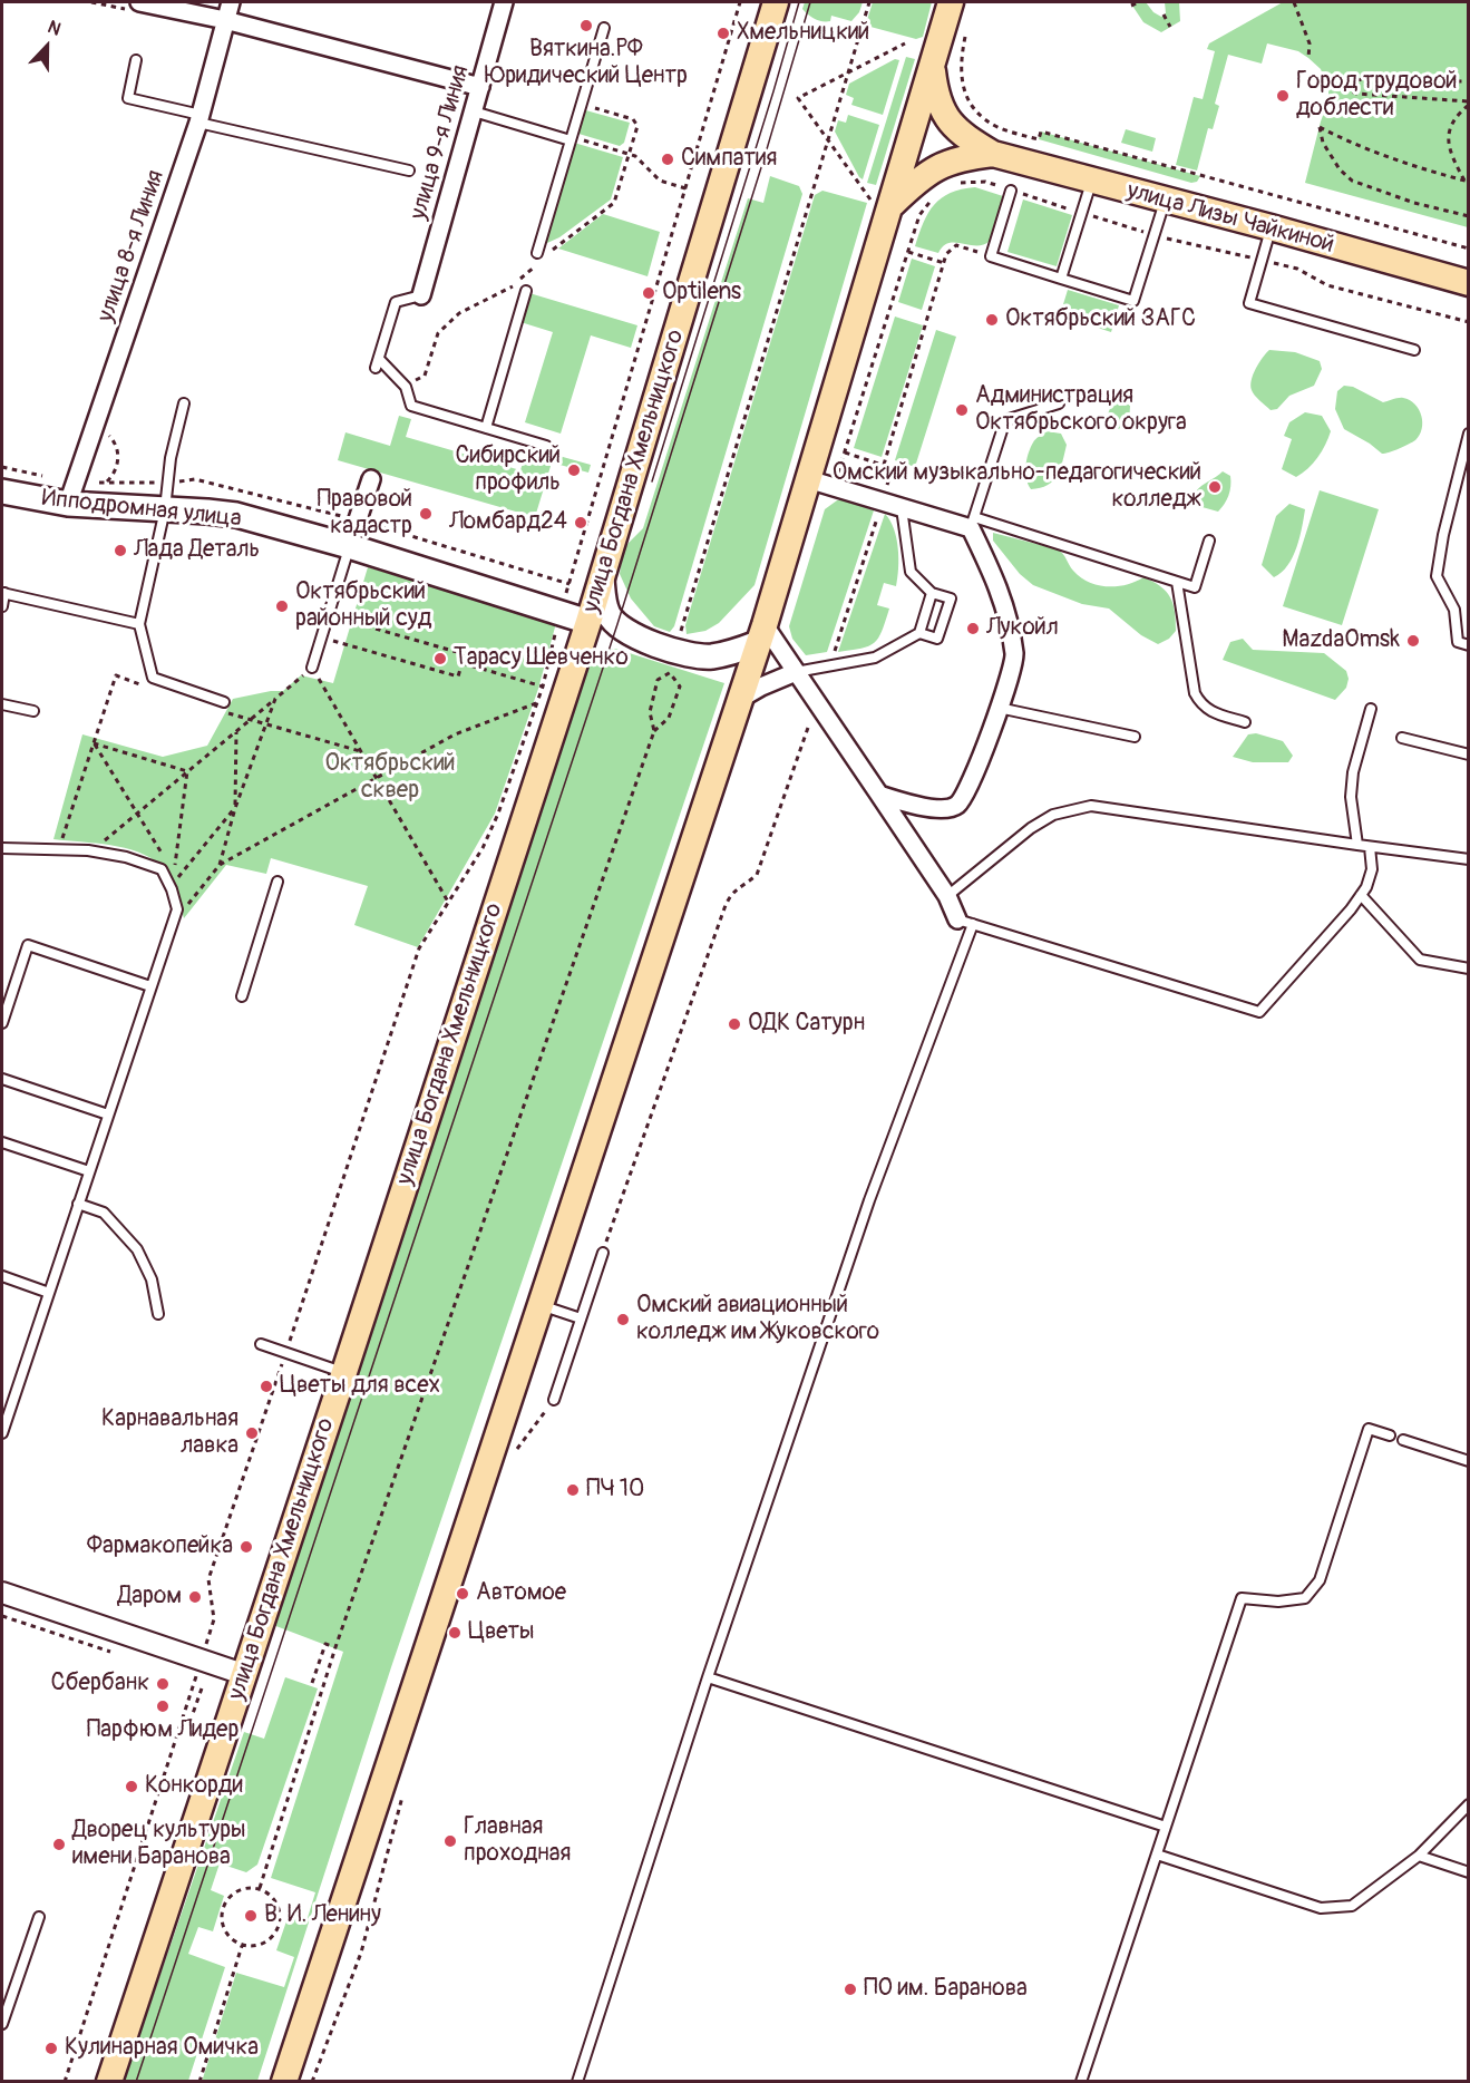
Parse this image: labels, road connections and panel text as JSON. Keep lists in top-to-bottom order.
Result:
{
  "streets": {
    "main road": ["улица Лизы Чайкиной", "улица Богдана Хмельницкого", "Ипподромная улица"],
    "street": ["улица 9-я Линия", "улица 8-я Линия"]
  },
  "crossings": [
    ["улица 8-я Линия", "Ипподромная улица"],
    ["улица Богдана Хмельницкого", "Ипподромная улица"]
  ],
  "parks": ["Октябрьский сквер"],
  "places": [
    "Вяткина.РФ Юридический Центр",
    "Хмельницкий",
    "Город трудовой доблести",
    "Симпатия",
    "Optilens",
    "Октябрьский ЗАГС",
    "Администрация Октябрьского округа",
    "Сибирский профиль",
    "Омский музыкально-педагогический колледж",
    "Правовой кадастр",
    "Ломбард24",
    "Лада Деталь",
    "Октябрьский районный суд",
    "Лукойл",
    "MazdaOmsk",
    "Тарасу Шевченко",
    "ОДК Сатурн",
    "Омский авиационный колледж им Жуковского",
    "Цветы для всех",
    "Карнавальная лавка",
    "ПЧ 10",
    "Фармакопейка",
    "Автомое",
    "Даром",
    "Цветы",
    "Сбербанк",
    "Парфюм Лидер",
    "Конкорди",
    "Главная проходная",
    "Дворец культуры имени Баранова",
    "В. И. Ленину",
    "ПО им. Баранова",
    "Кулинарная Омичка"
  ],
  "north": "top"
}
